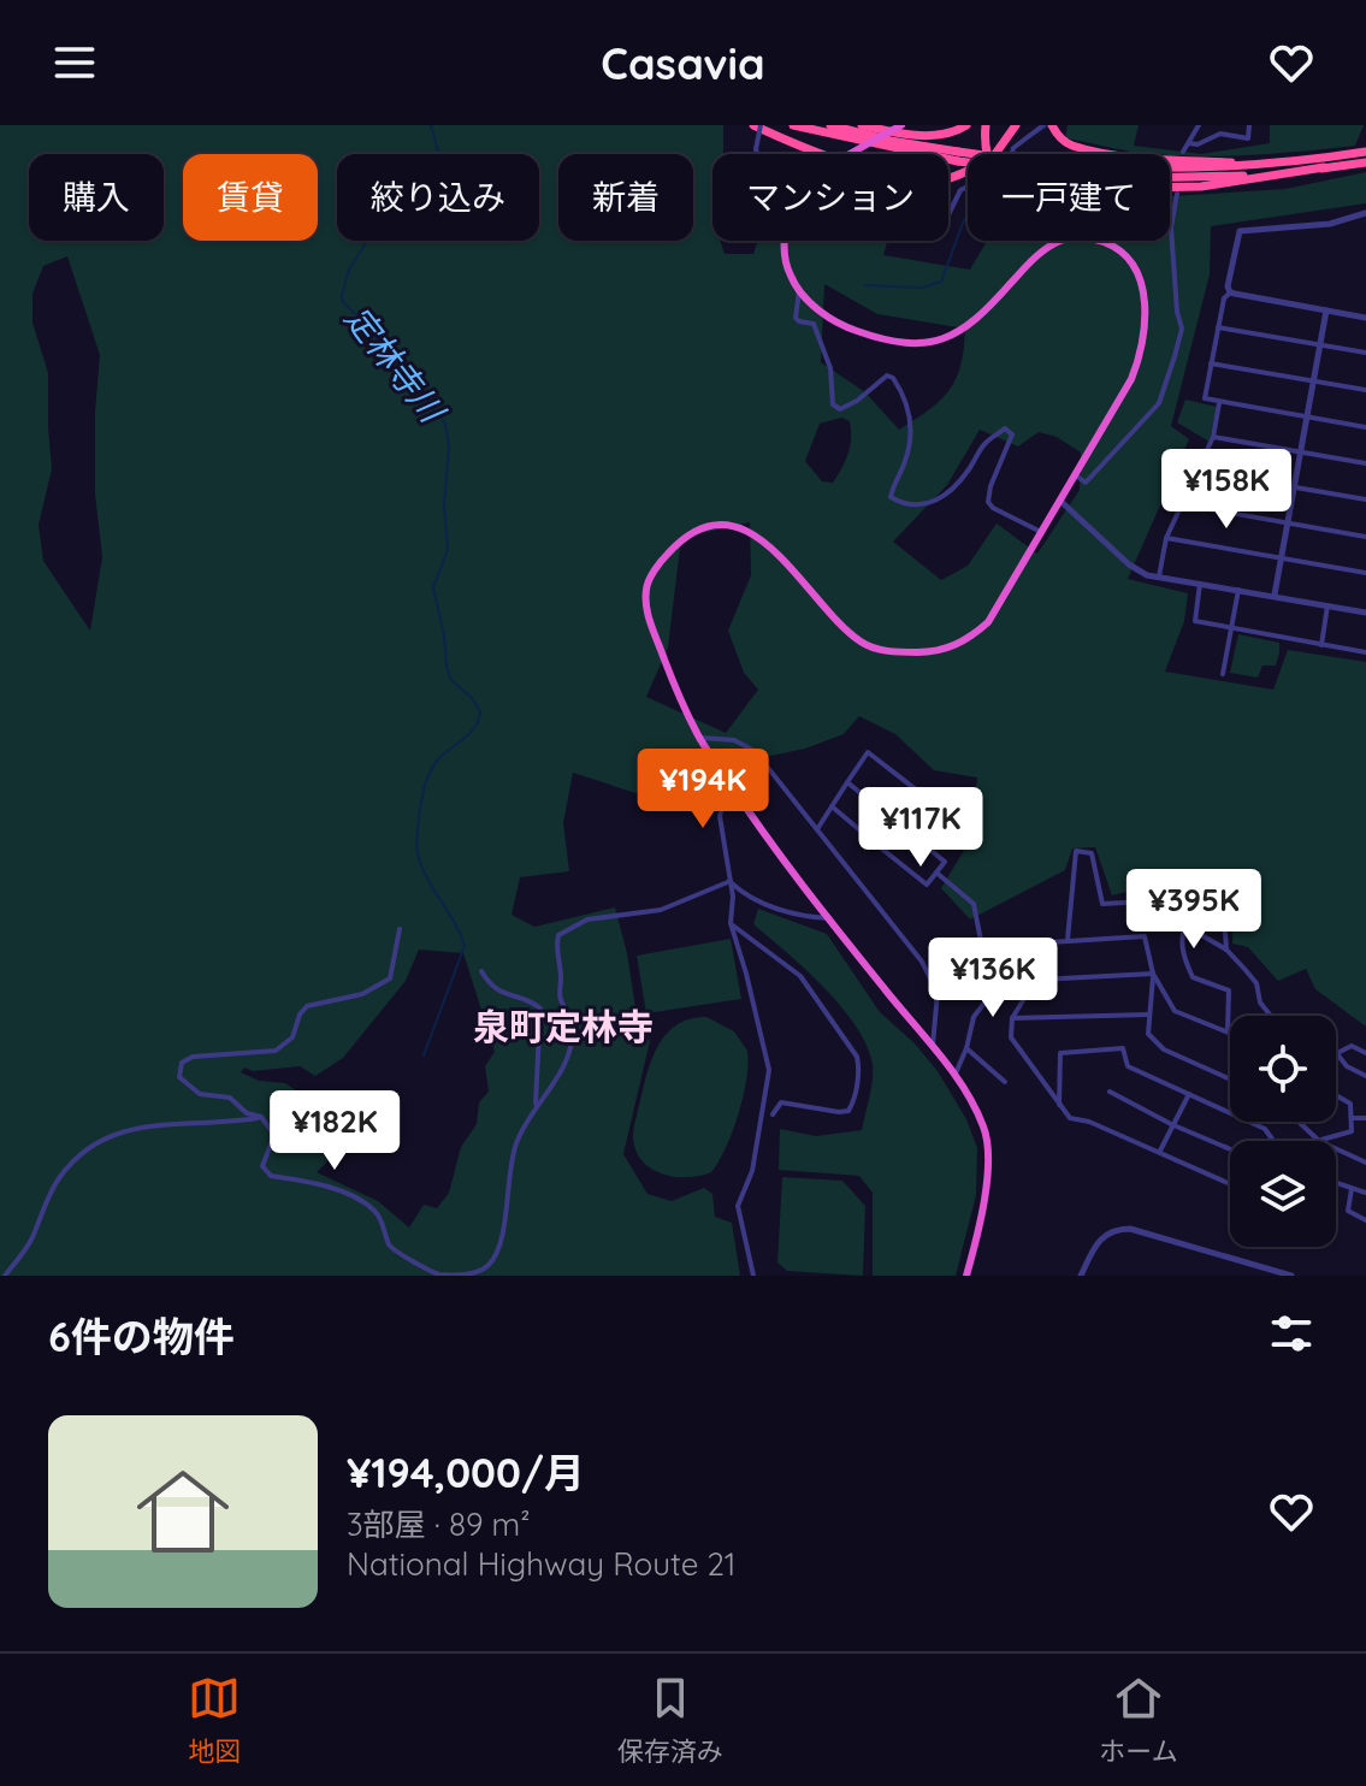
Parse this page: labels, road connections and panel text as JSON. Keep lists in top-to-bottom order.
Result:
{
  "districts": ["泉町定林寺"],
  "water": ["定林寺川"],
  "page": {
    "header": "Casavia",
    "chip": [
      "購入",
      "賃貸",
      "絞り込み",
      "新着",
      "マンション",
      "一戸建て"
    ],
    "price": [
      "¥158K",
      "¥194K",
      "¥117K",
      "¥395K",
      "¥136K",
      "¥182K"
    ],
    "heading": "6件の物件",
    "list": [
      {
        "name": "¥194,000/月",
        "note": "3部屋 · 89 m² · National Highway Route 21"
      }
    ],
    "tabs": ["地図", "保存済み", "ホーム"]
  }
}
